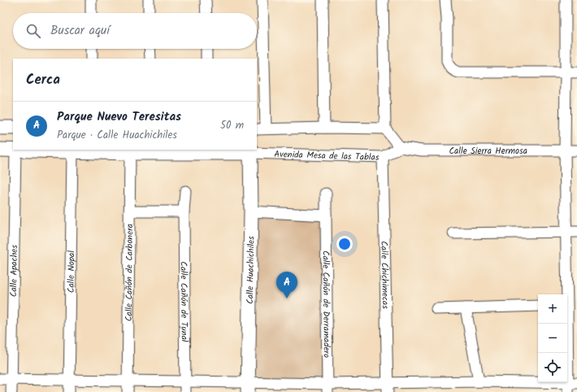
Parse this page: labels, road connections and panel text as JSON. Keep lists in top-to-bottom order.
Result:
{
  "streets": {
    "street": [
      "Calle Sierra Hermosa",
      "Avenida Mesa de las Tablas",
      "Calle Apaches",
      "Calle Huachichiles",
      "Calle Nopal",
      "Calle Cañón de Carbonera",
      "Calle Chichimecas",
      "Calle Cañón de Tunal",
      "Calle Cañón de Derramadero"
    ]
  },
  "crossings": [
    ["Calle Sierra Hermosa", "Avenida Mesa de las Tablas"],
    ["Avenida Mesa de las Tablas", "Calle Apaches"],
    ["Avenida Mesa de las Tablas", "Calle Huachichiles"],
    ["Avenida Mesa de las Tablas", "Calle Nopal"],
    ["Avenida Mesa de las Tablas", "Calle Cañón de Carbonera"],
    ["Avenida Mesa de las Tablas", "Calle Chichimecas"]
  ],
  "page": {
    "search": "Buscar aquí",
    "heading": "Cerca",
    "list": [
      {
        "mark": "A",
        "name": "Parque Nuevo Teresitas",
        "note": "Parque · Calle Huachichiles",
        "value": "50 m"
      }
    ],
    "pins": "A",
    "map_buttons": ["+", "−"]
  }
}
